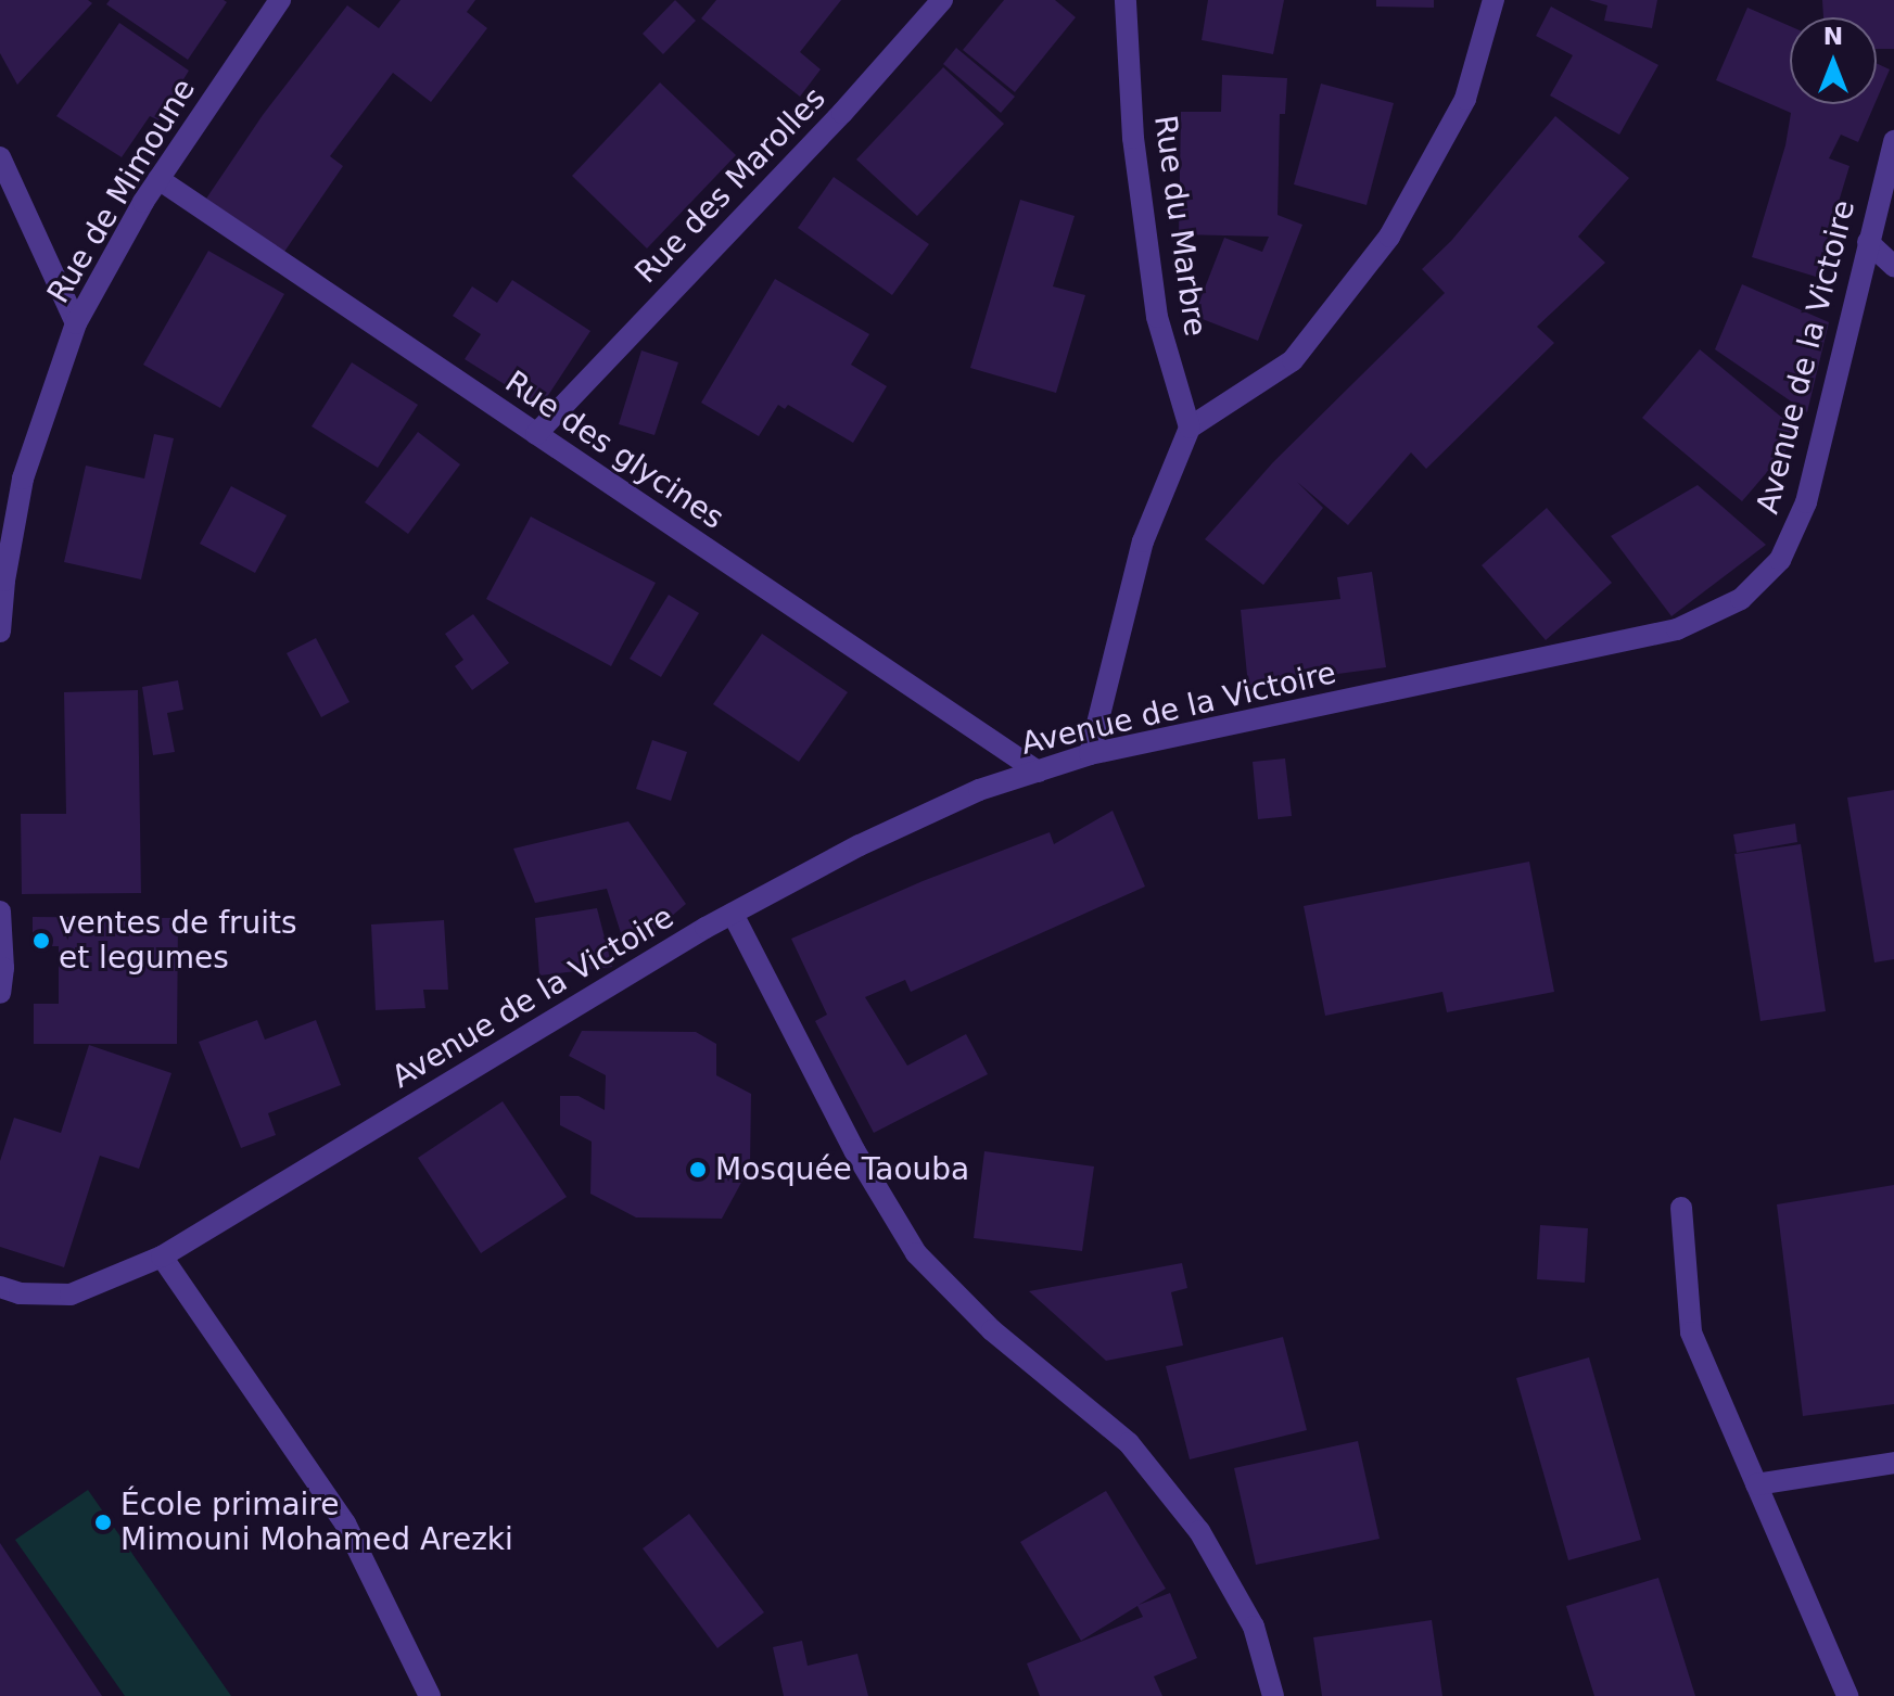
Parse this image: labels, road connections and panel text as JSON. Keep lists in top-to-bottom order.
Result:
{
  "streets": {
    "street": [
      "Rue des Marolles",
      "Rue de Mimoune",
      "Rue du Marbre",
      "Avenue de la Victoire",
      "Rue des glycines"
    ]
  },
  "crossings": [
    ["Rue des Marolles", "Rue des glycines"],
    ["Rue de Mimoune", "Rue des glycines"],
    ["Avenue de la Victoire", "Rue des glycines"]
  ],
  "places": ["ventes de fruits et legumes", "Mosquée Taouba", "École primaire Mimouni Mohamed Arezki"],
  "north": "top"
}
